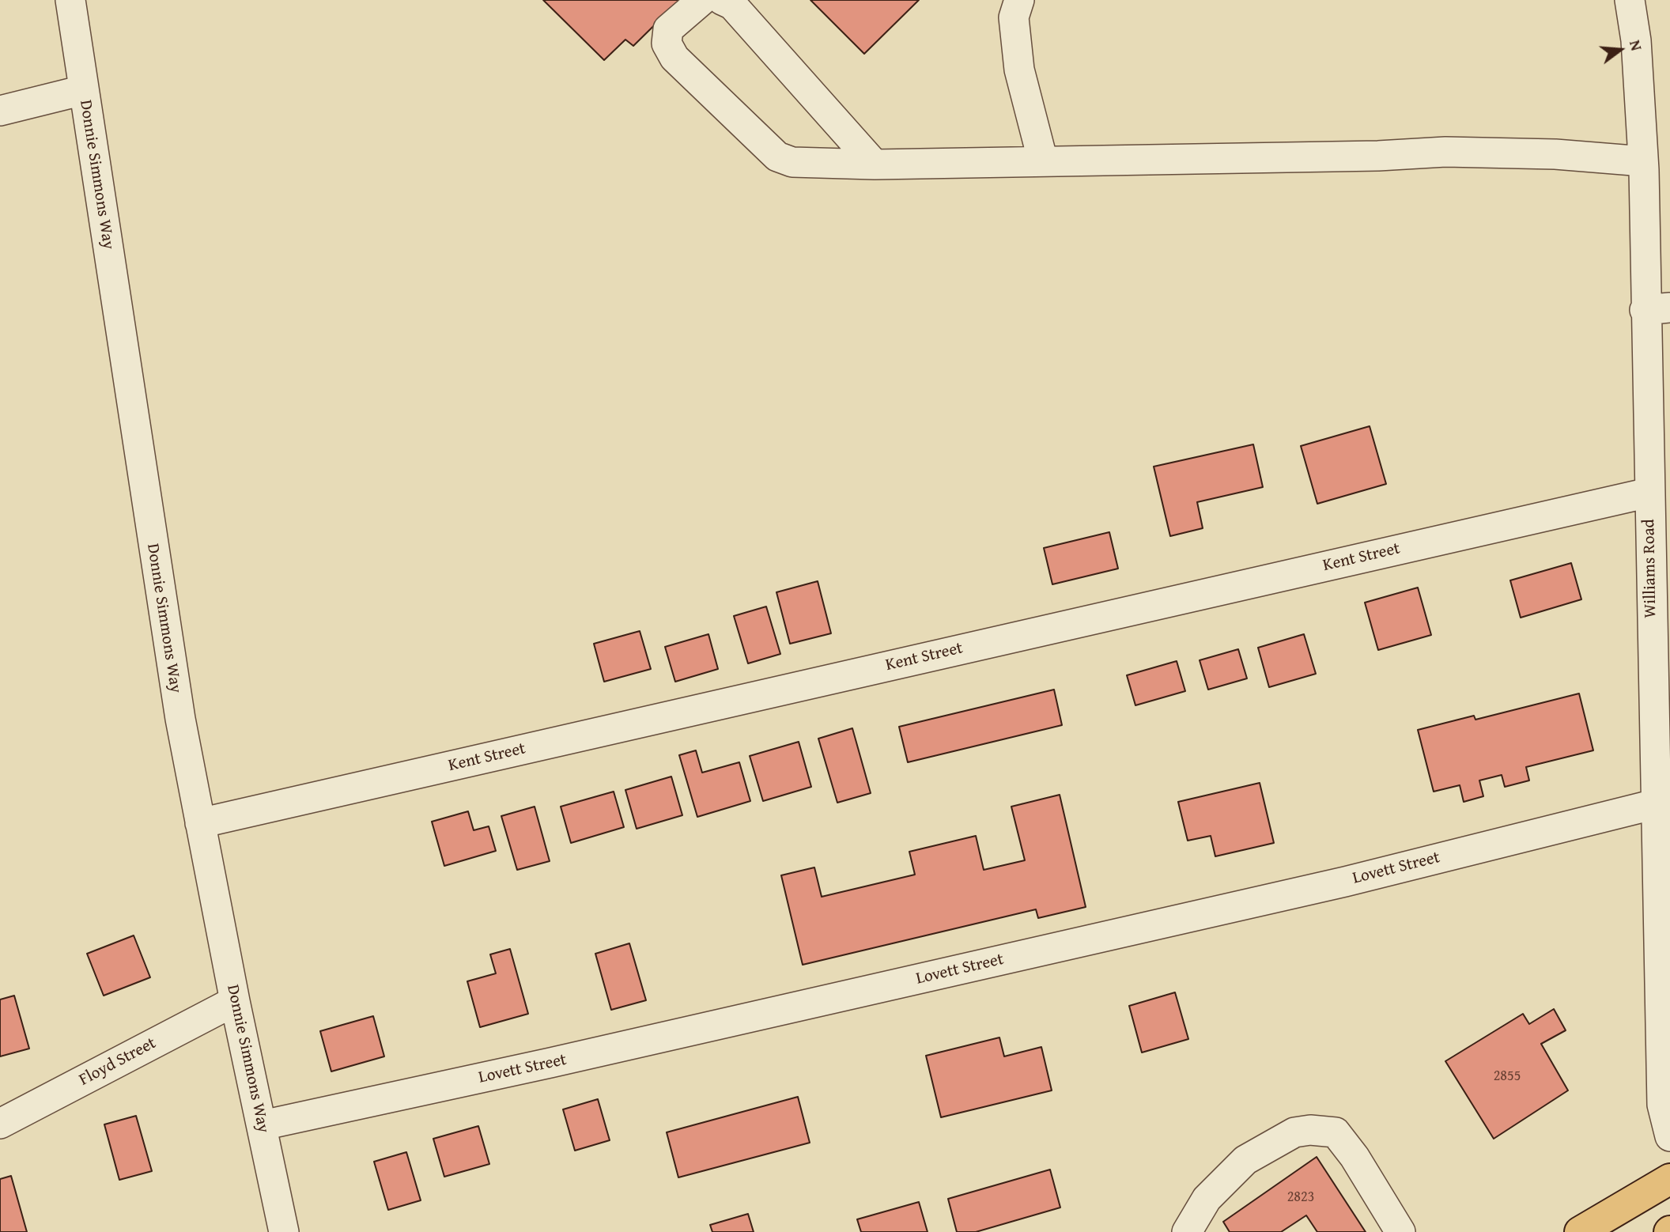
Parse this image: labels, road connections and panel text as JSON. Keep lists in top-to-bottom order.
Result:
{
  "streets": {
    "street": [
      "Donnie Simmons Way",
      "Kent Street",
      "Williams Road",
      "Lovett Street",
      "Floyd Street"
    ]
  },
  "crossings": [
    ["Donnie Simmons Way", "Kent Street"],
    ["Donnie Simmons Way", "Lovett Street"],
    ["Donnie Simmons Way", "Floyd Street"],
    ["Kent Street", "Williams Road"],
    ["Williams Road", "Lovett Street"]
  ],
  "house_numbers": ["2855", "2823"],
  "north": "right"
}
